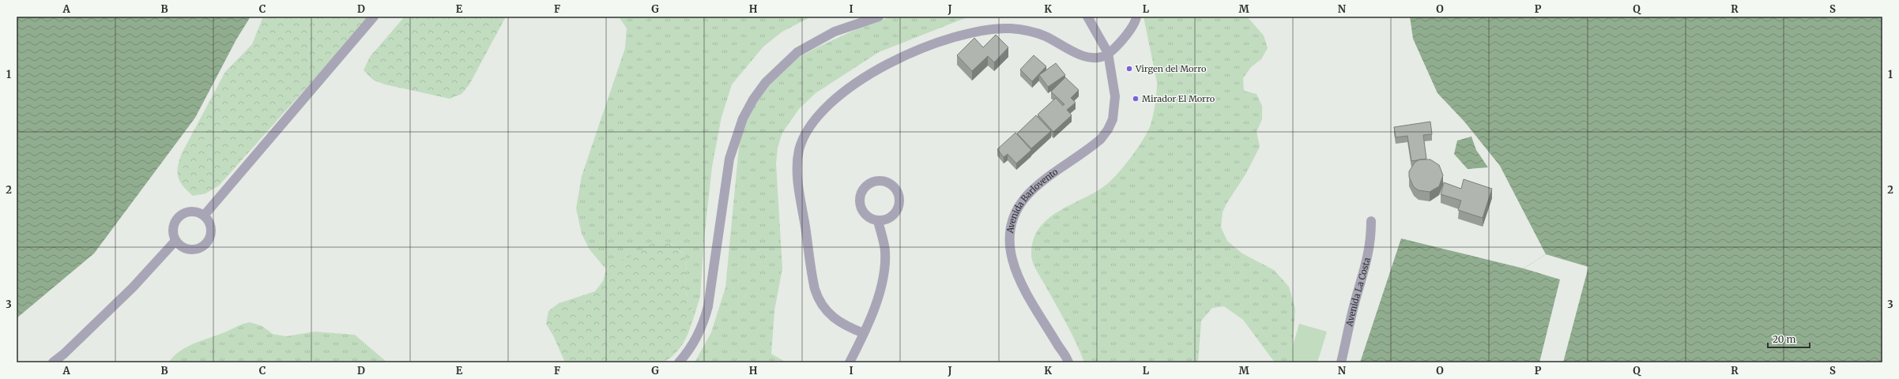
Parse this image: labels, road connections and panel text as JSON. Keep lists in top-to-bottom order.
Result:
{
  "streets": {
    "street": ["Avenida Barlovento", "Avenida La Costa"]
  },
  "places": ["Virgen del Morro", "Mirador El Morro"],
  "scale_bar": "20 m",
  "grid": {
    "columns": [
      "A",
      "B",
      "C",
      "D",
      "E",
      "F",
      "G",
      "H",
      "I",
      "J",
      "K",
      "L",
      "M",
      "N",
      "O",
      "P",
      "Q",
      "R",
      "S"
    ],
    "rows": ["1", "2", "3"]
  }
}
